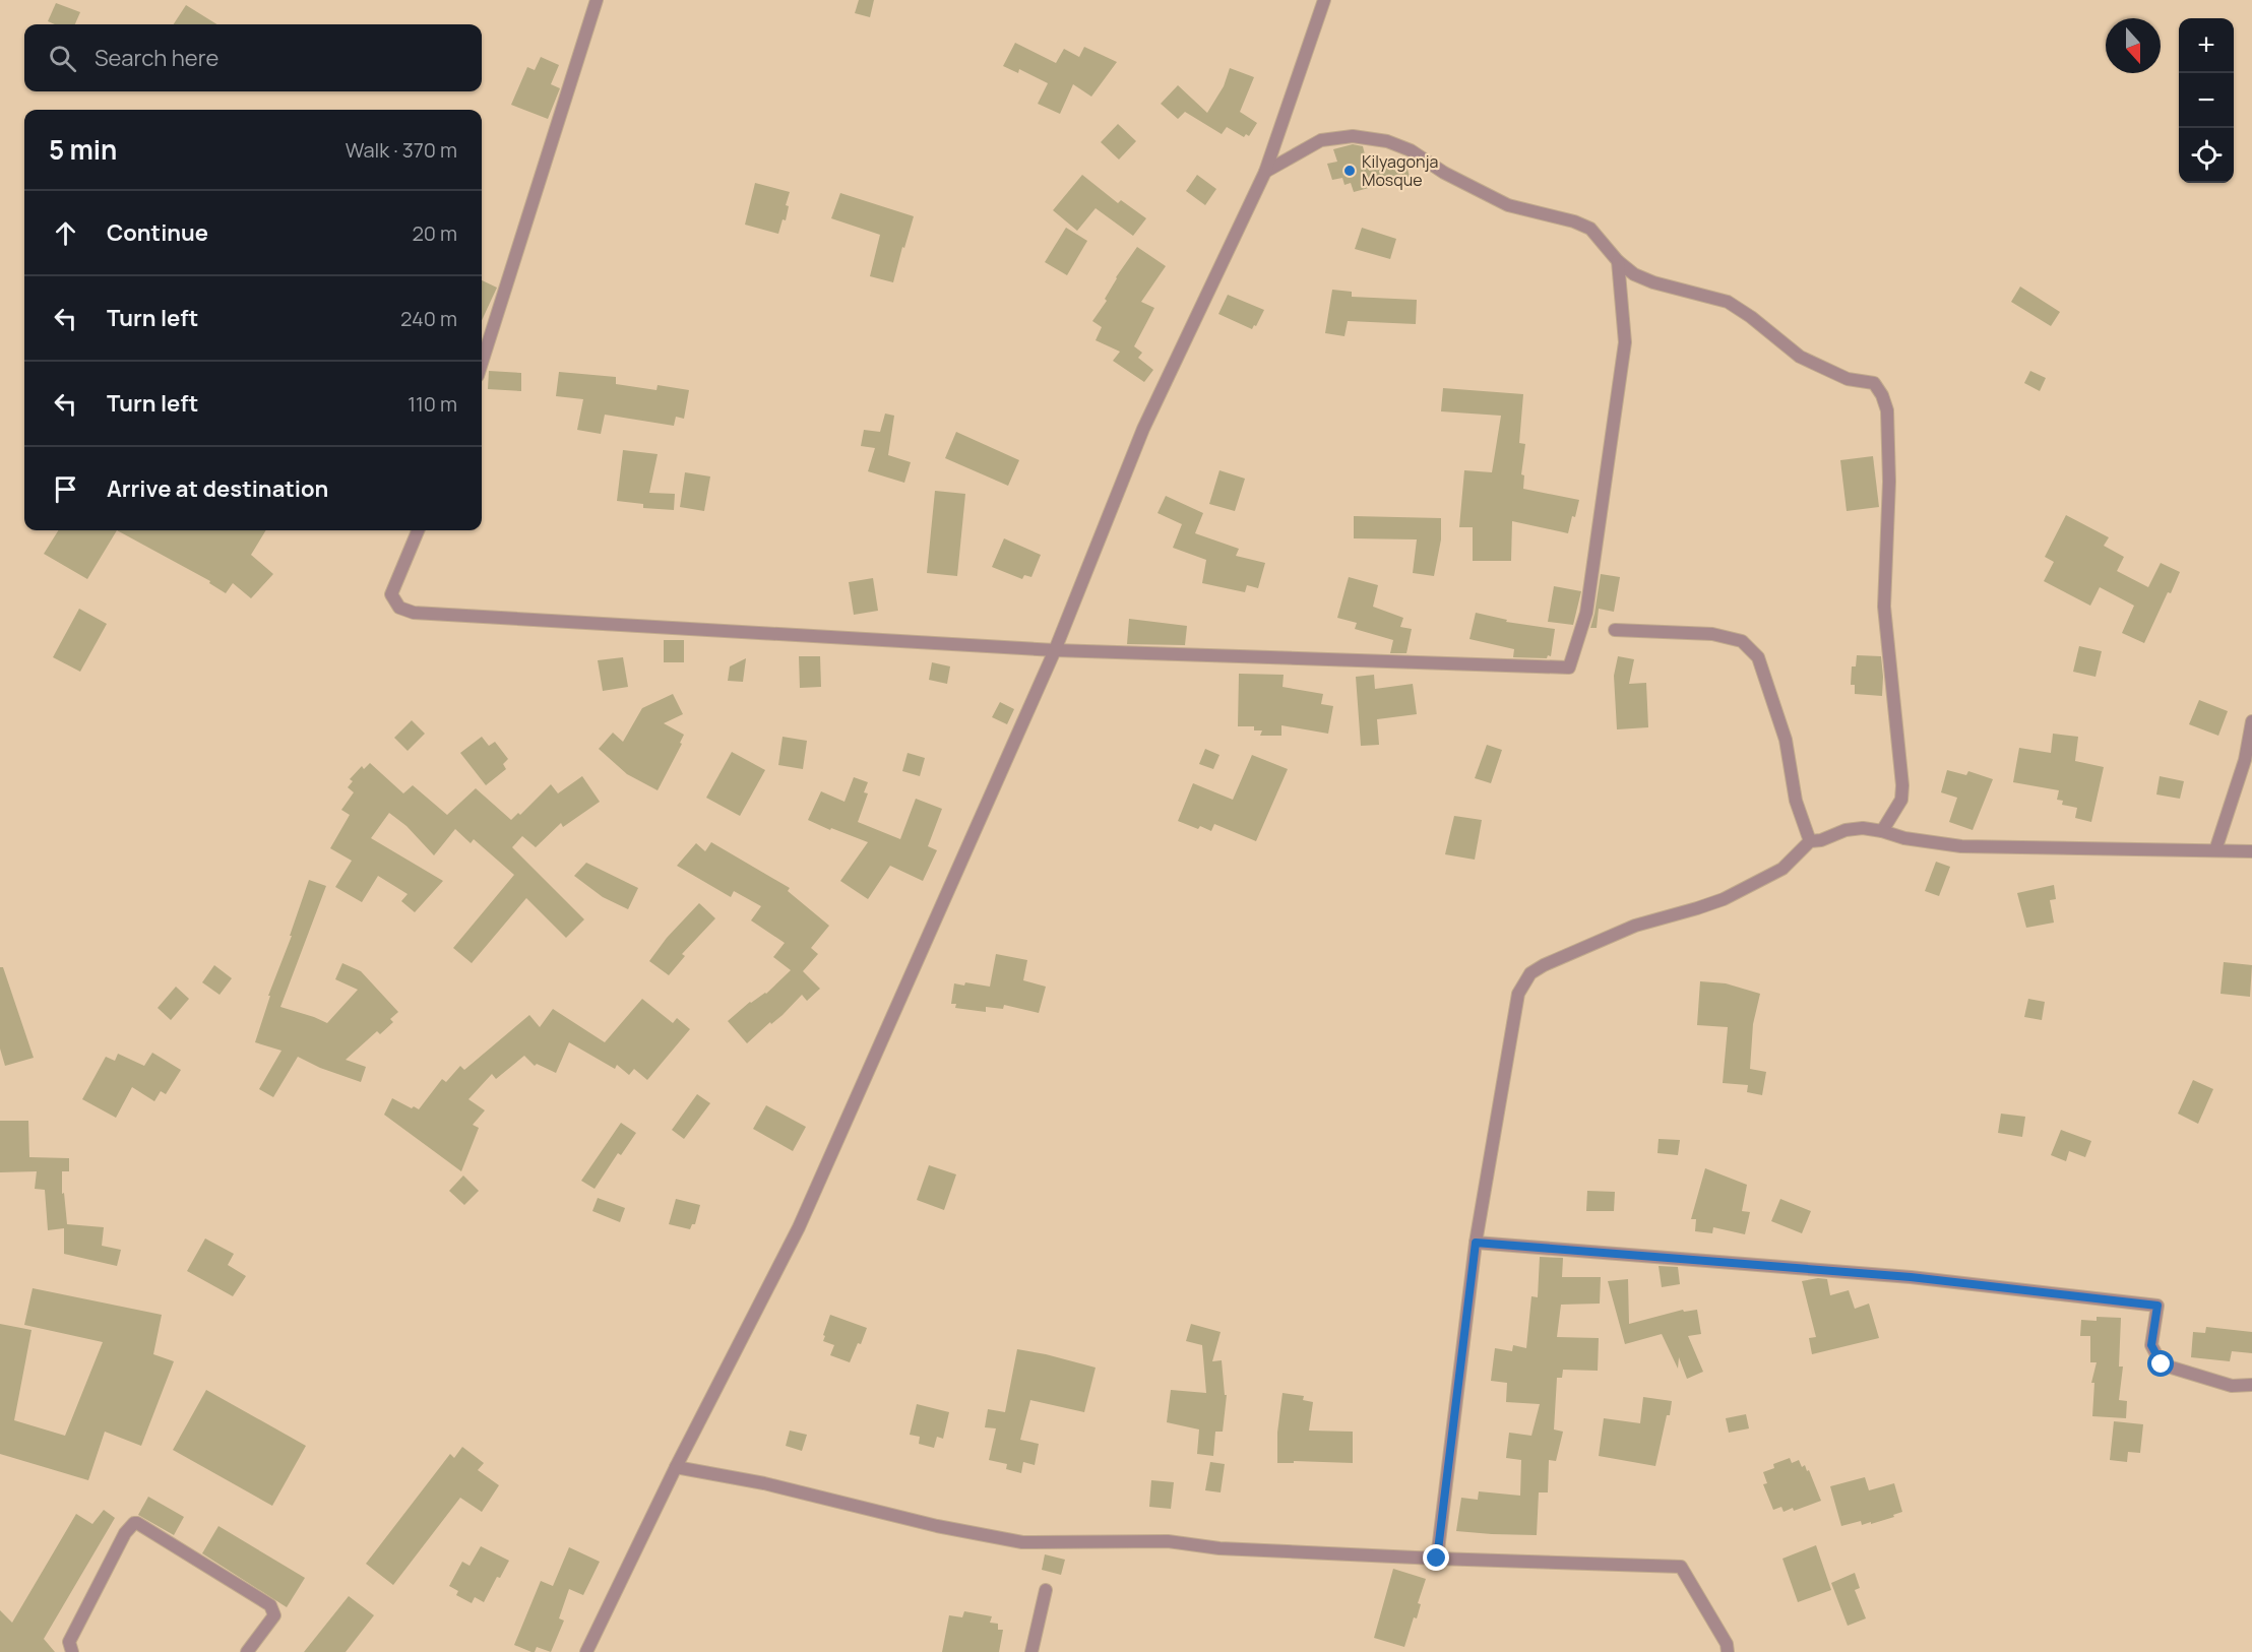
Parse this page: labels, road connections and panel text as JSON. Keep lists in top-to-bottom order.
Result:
{
  "places": ["Kilyagonja Mosque"],
  "north": "bottom",
  "page": {
    "map_buttons": ["+", "−"],
    "search": "Search here",
    "heading": ["5 min", "Walk · 370 m"],
    "list": [
      ["Continue", "20 m"],
      ["Turn left", "240 m"],
      ["Turn left", "110 m"],
      "Arrive at destination"
    ]
  }
}
